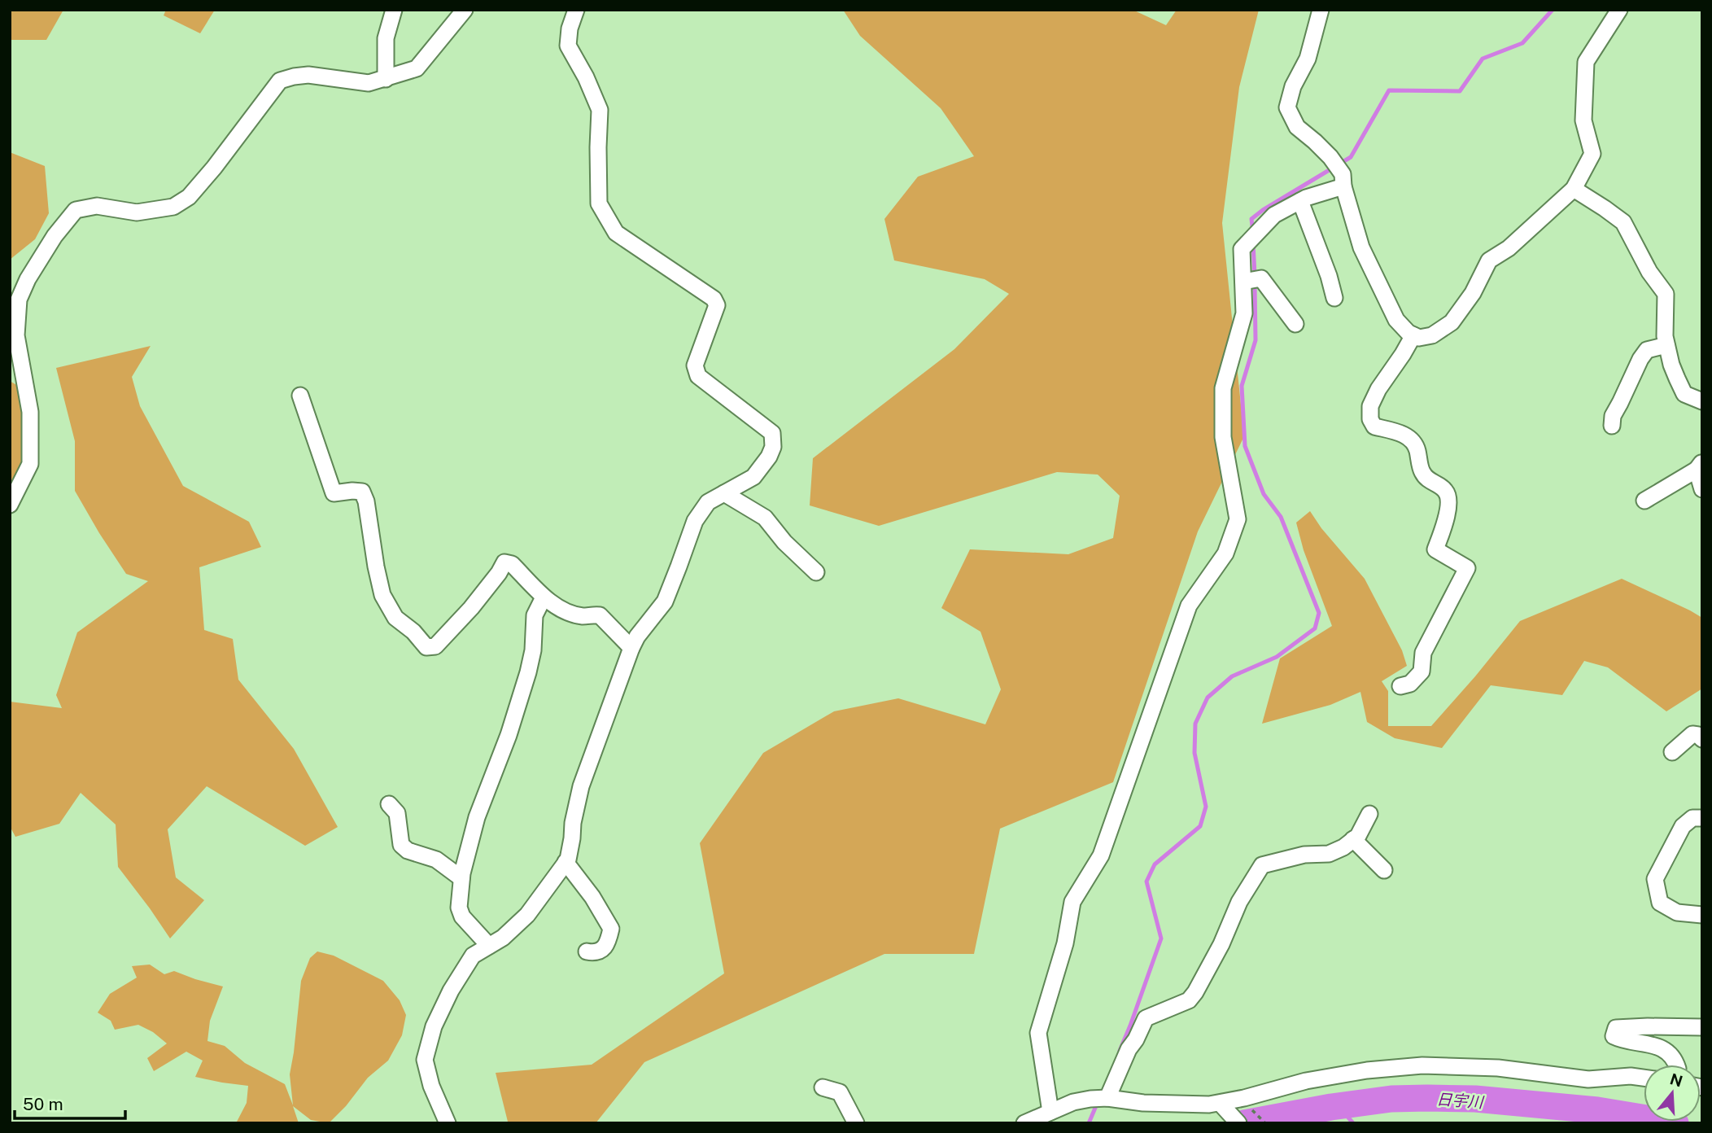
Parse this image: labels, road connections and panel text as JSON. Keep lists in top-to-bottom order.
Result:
{
  "water": ["日宇川"],
  "scale_bar": "50 m",
  "north": "top"
}
